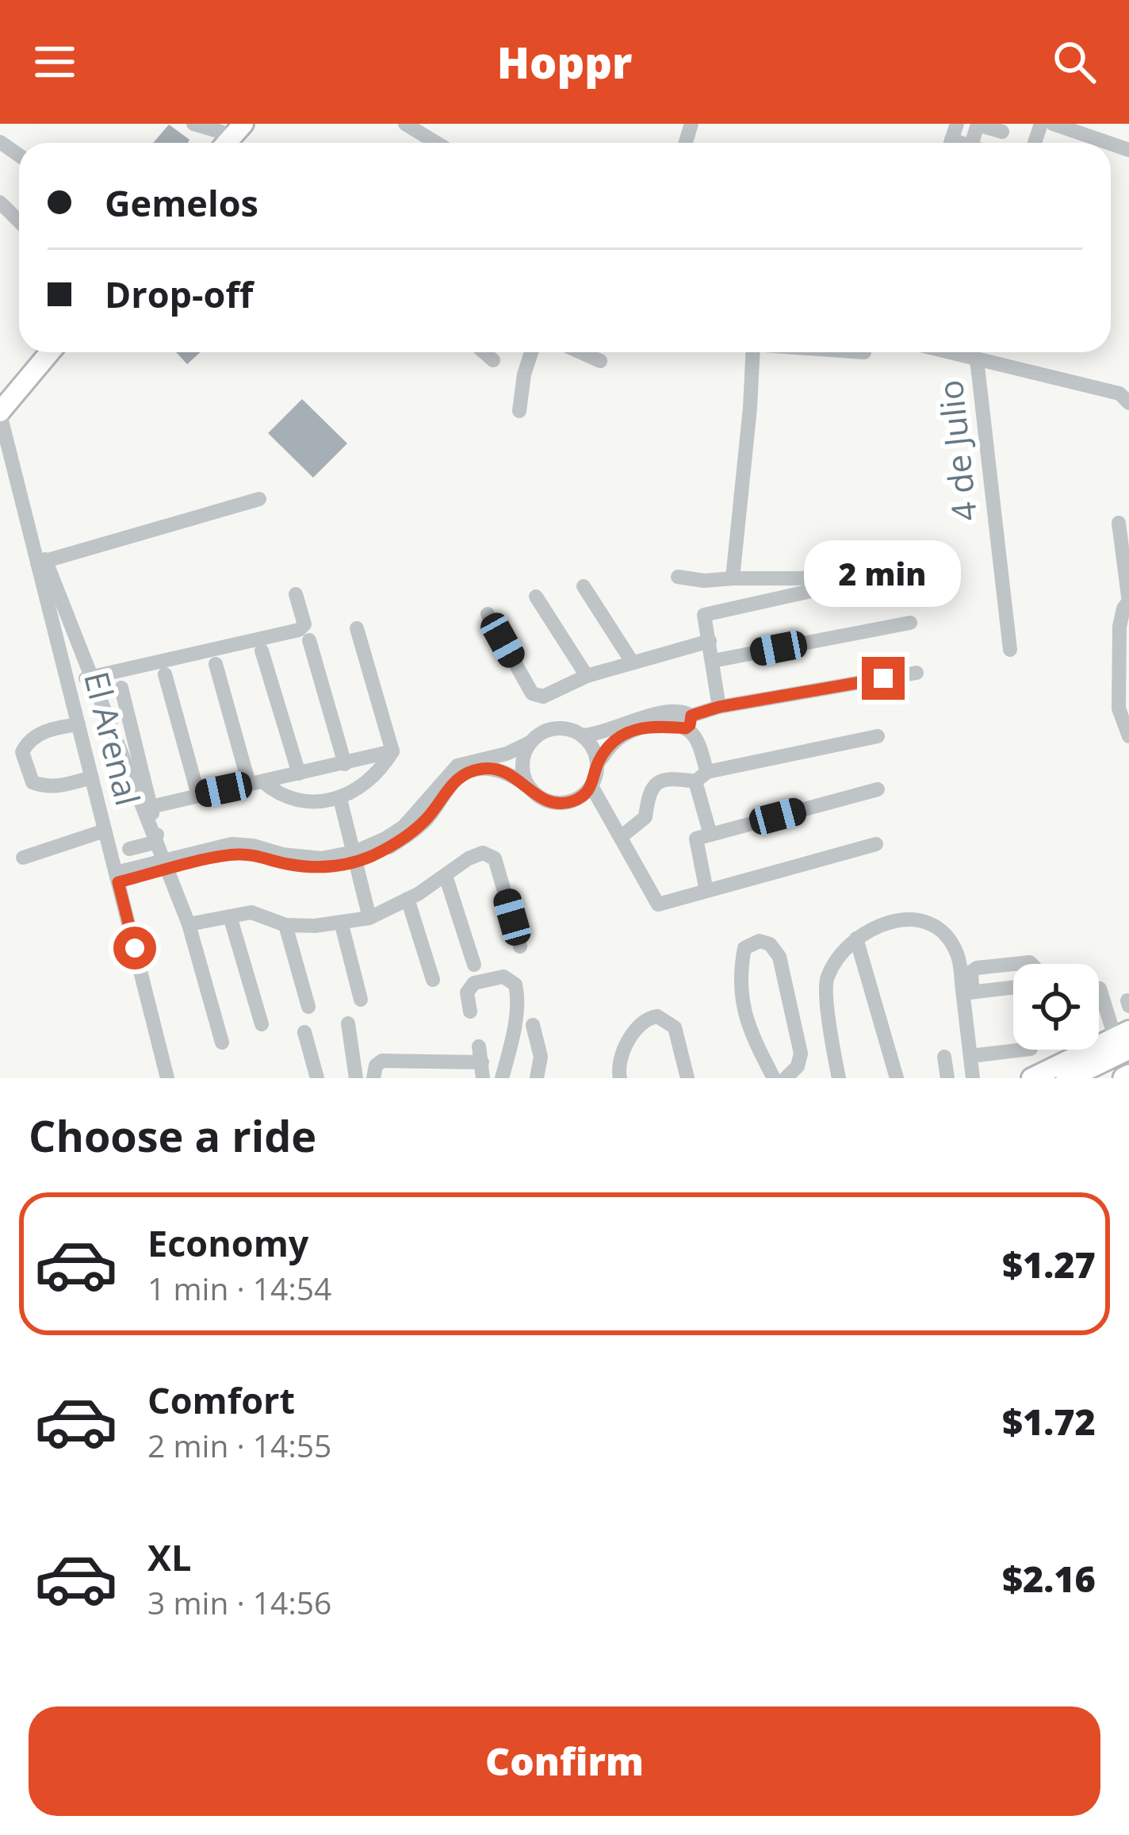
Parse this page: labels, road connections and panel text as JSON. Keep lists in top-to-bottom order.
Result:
{
  "streets": {
    "street": ["4 de Julio", "El Arenal"]
  },
  "page": {
    "header": "Hoppr",
    "banner": ["Gemelos", "Drop-off"],
    "bubble": "2 min",
    "heading": "Choose a ride",
    "list": [
      {
        "name": "Economy",
        "note": "1 min · 14:54",
        "value": "$1.27"
      },
      {
        "name": "Comfort",
        "note": "2 min · 14:55",
        "value": "$1.72"
      },
      {
        "name": "XL",
        "note": "3 min · 14:56",
        "value": "$2.16"
      }
    ],
    "buttons": "Confirm"
  }
}
